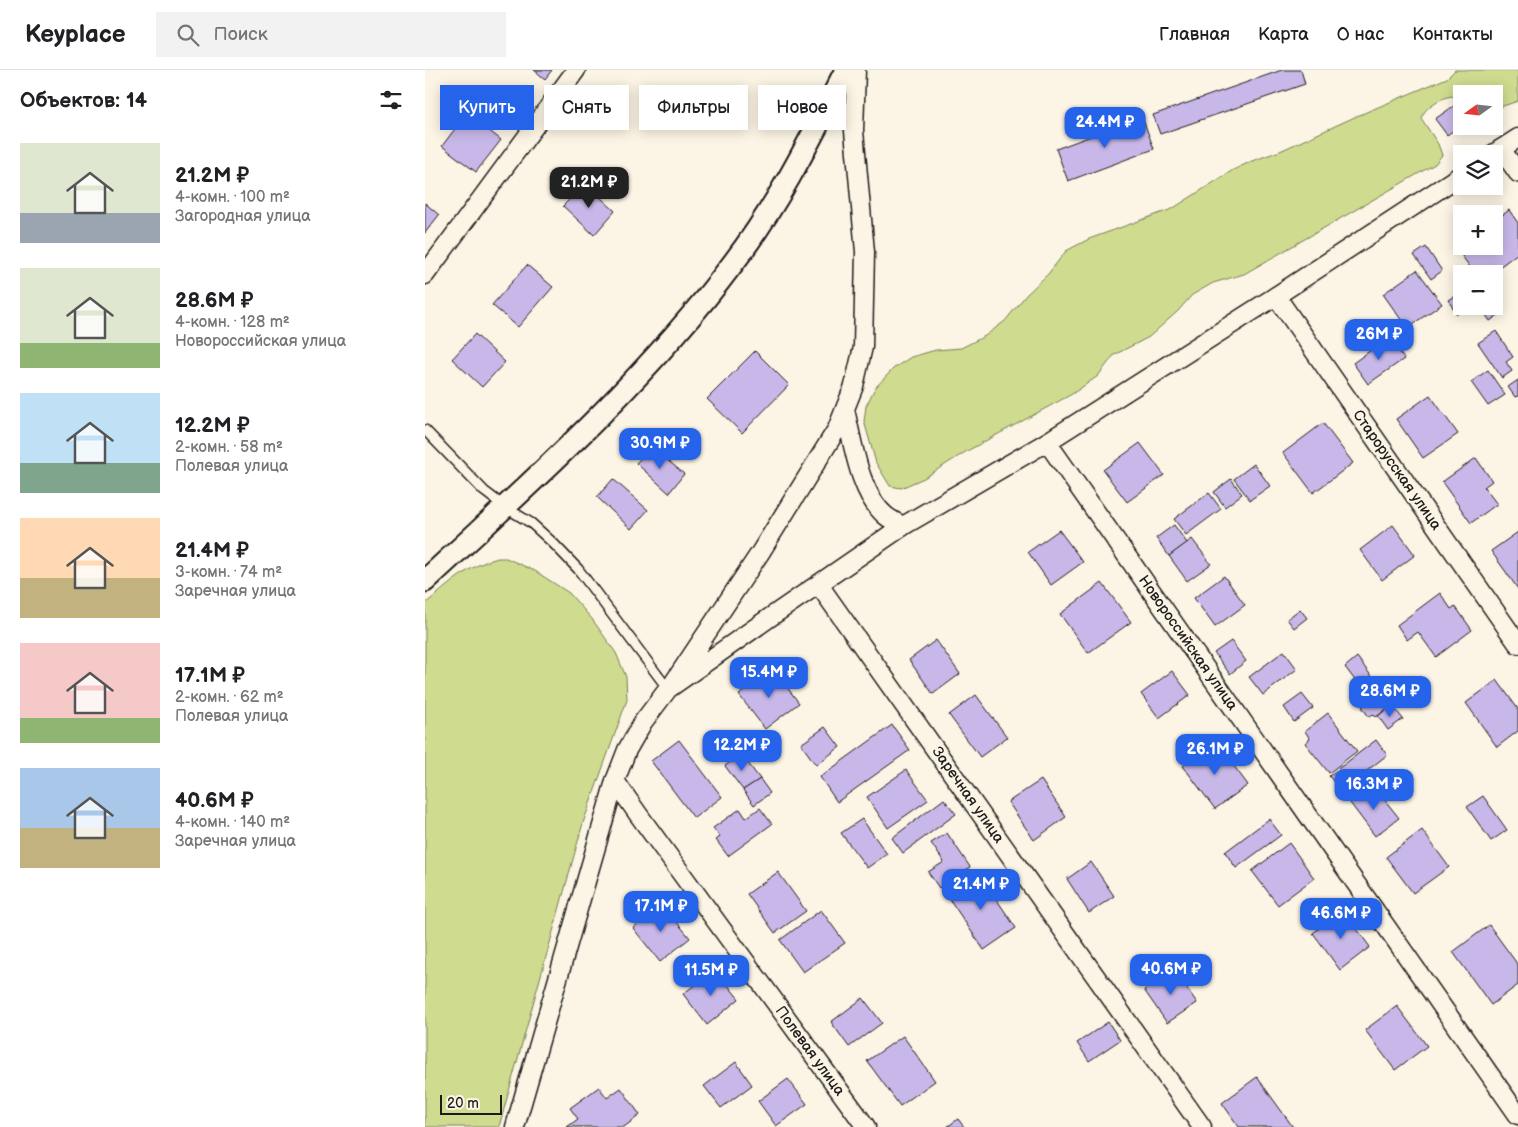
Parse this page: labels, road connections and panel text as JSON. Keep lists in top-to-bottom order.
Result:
{
  "streets": {
    "street": [
      "Старорусская улица",
      "Новороссийская улица",
      "Заречная улица",
      "Полевая улица"
    ]
  },
  "scale_bar": "20 m",
  "north": "left",
  "page": {
    "header": "Keyplace",
    "search": "Поиск",
    "nav": [
      "Главная",
      "Карта",
      "О нас",
      "Контакты"
    ],
    "heading": "Объектов: 14",
    "map_buttons": ["+", "−"],
    "chip": [
      "Купить",
      "Снять",
      "Фильтры",
      "Новое"
    ],
    "price": [
      "24.4M ₽",
      "21.2M ₽",
      "26M ₽",
      "30.9M ₽",
      "15.4M ₽",
      "28.6M ₽",
      "12.2M ₽",
      "26.1M ₽",
      "16.3M ₽",
      "21.4M ₽",
      "17.1M ₽",
      "46.6M ₽",
      "40.6M ₽",
      "11.5M ₽"
    ],
    "list": [
      {
        "name": "21.2M ₽",
        "note": "4-комн. · 100 m² · Загородная улица"
      },
      {
        "name": "28.6M ₽",
        "note": "4-комн. · 128 m² · Новороссийская улица"
      },
      {
        "name": "12.2M ₽",
        "note": "2-комн. · 58 m² · Полевая улица"
      },
      {
        "name": "21.4M ₽",
        "note": "3-комн. · 74 m² · Заречная улица"
      },
      {
        "name": "17.1M ₽",
        "note": "2-комн. · 62 m² · Полевая улица"
      },
      {
        "name": "40.6M ₽",
        "note": "4-комн. · 140 m² · Заречная улица"
      }
    ],
    "scale": "20 m"
  }
}
